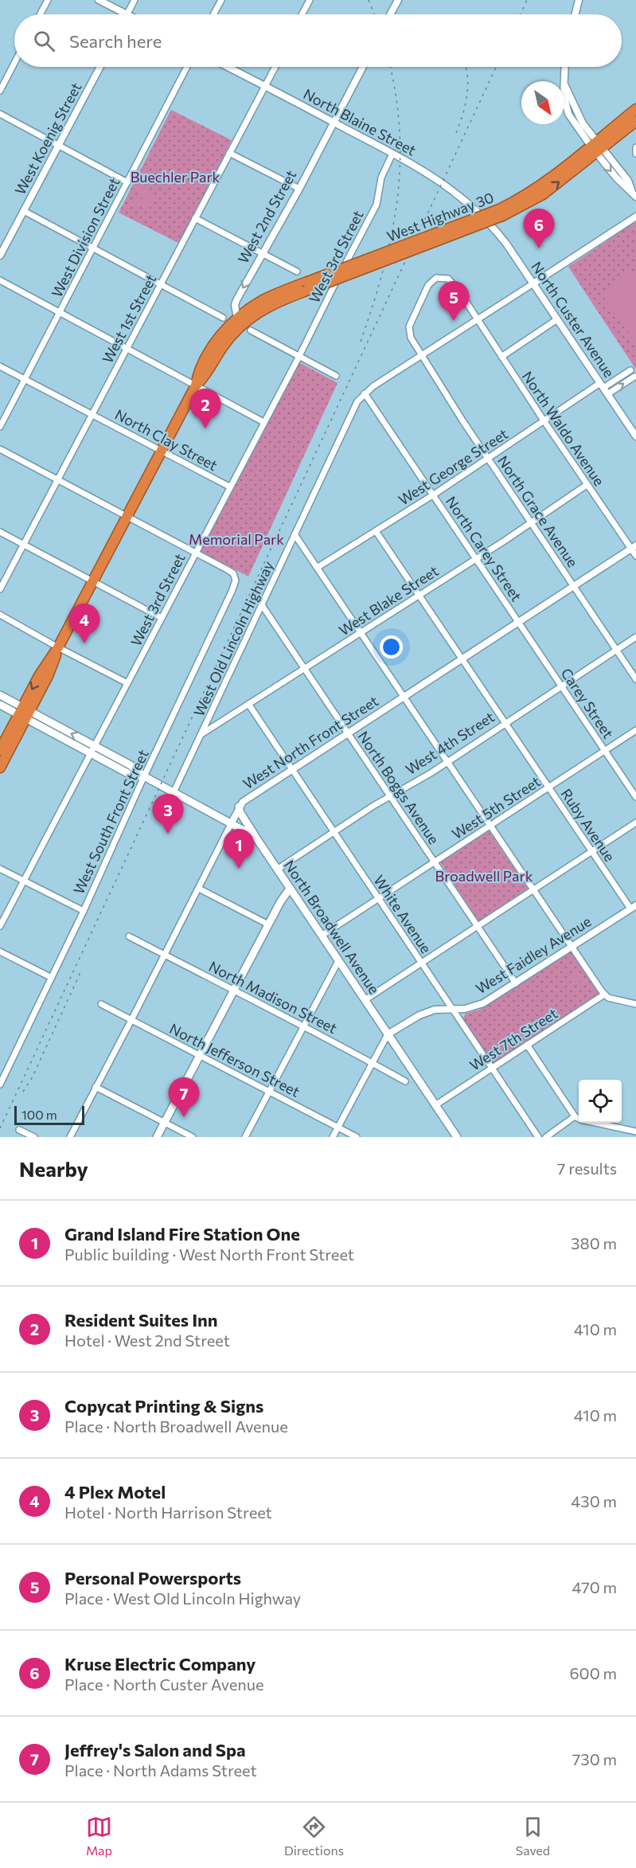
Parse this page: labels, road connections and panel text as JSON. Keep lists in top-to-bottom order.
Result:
{
  "streets": {
    "highway": ["West Highway 30"],
    "main road": ["North Broadwell Avenue"],
    "street": [
      "North Blaine Street",
      "West Koenig Street",
      "West 2nd Street",
      "West Division Street",
      "West 3rd Street",
      "West 1st Street",
      "North Custer Avenue",
      "North Waldo Avenue",
      "North Clay Street",
      "West George Street",
      "North Grace Avenue",
      "North Carey Street",
      "West Blake Street",
      "West Old Lincoln Highway",
      "Carey Street",
      "West North Front Street",
      "West 4th Street",
      "North Boggs Avenue",
      "West 5th Street",
      "West South Front Street",
      "Ruby Avenue",
      "White Avenue",
      "West Faidley Avenue",
      "North Madison Street",
      "West 7th Street",
      "North Jefferson Street"
    ]
  },
  "crossings": [
    ["North Blaine Street", "West 2nd Street"],
    ["North Blaine Street", "West 3rd Street"],
    ["North Blaine Street", "West 1st Street"],
    ["North Blaine Street", "North Custer Avenue"],
    ["West 2nd Street", "West Highway 30"],
    ["West Division Street", "North Clay Street"],
    ["West 3rd Street", "North Clay Street"],
    ["West 3rd Street", "West South Front Street"],
    ["West 3rd Street", "North Broadwell Avenue"],
    ["West 1st Street", "North Clay Street"],
    ["North Custer Avenue", "West George Street"],
    ["North Custer Avenue", "West Old Lincoln Highway"],
    ["North Waldo Avenue", "West George Street"],
    ["North Waldo Avenue", "North Grace Avenue"],
    ["North Waldo Avenue", "West Blake Street"],
    ["North Waldo Avenue", "West Old Lincoln Highway"],
    ["North Waldo Avenue", "West North Front Street"],
    ["West George Street", "North Grace Avenue"],
    ["West George Street", "North Carey Street"],
    ["West George Street", "Ruby Avenue"],
    ["North Grace Avenue", "West Blake Street"],
    ["North Grace Avenue", "West Old Lincoln Highway"],
    ["North Grace Avenue", "West North Front Street"],
    ["North Grace Avenue", "West 4th Street"],
    ["North Carey Street", "West Blake Street"],
    ["North Carey Street", "West Old Lincoln Highway"],
    ["North Carey Street", "Carey Street"],
    ["North Carey Street", "West North Front Street"],
    ["West Blake Street", "West Old Lincoln Highway"],
    ["West Blake Street", "North Boggs Avenue"],
    ["West Blake Street", "Ruby Avenue"],
    ["West Blake Street", "White Avenue"],
    ["West Old Lincoln Highway", "North Boggs Avenue"],
    ["West Old Lincoln Highway", "North Broadwell Avenue"],
    ["Carey Street", "West North Front Street"],
    ["Carey Street", "West 4th Street"],
    ["Carey Street", "West 5th Street"],
    ["West North Front Street", "North Boggs Avenue"],
    ["West North Front Street", "Ruby Avenue"],
    ["West North Front Street", "White Avenue"],
    ["West North Front Street", "North Broadwell Avenue"],
    ["West North Front Street", "North Madison Street"],
    ["West North Front Street", "North Jefferson Street"],
    ["West 4th Street", "North Boggs Avenue"],
    ["West 4th Street", "Ruby Avenue"],
    ["West 4th Street", "White Avenue"],
    ["West 4th Street", "North Broadwell Avenue"],
    ["North Boggs Avenue", "West 5th Street"],
    ["North Boggs Avenue", "West Faidley Avenue"],
    ["West 5th Street", "Ruby Avenue"],
    ["West 5th Street", "White Avenue"],
    ["West 5th Street", "North Broadwell Avenue"],
    ["West South Front Street", "North Broadwell Avenue"],
    ["Ruby Avenue", "West Faidley Avenue"],
    ["White Avenue", "West Faidley Avenue"],
    ["White Avenue", "West 7th Street"],
    ["North Broadwell Avenue", "West Faidley Avenue"],
    ["North Broadwell Avenue", "West 7th Street"]
  ],
  "parks": ["Buechler Park", "Memorial Park", "Broadwell Park"],
  "scale_bar": "100 m",
  "north": "bottom right",
  "page": {
    "search": "Search here",
    "pins": [
      "6",
      "5",
      "2",
      "4",
      "3",
      "1",
      "7"
    ],
    "scale": "100 m",
    "heading": ["Nearby", "7 results"],
    "list": [
      {
        "mark": "1",
        "name": "Grand Island Fire Station One",
        "note": "Public building · West North Front Street",
        "value": "380 m"
      },
      {
        "mark": "2",
        "name": "Resident Suites Inn",
        "note": "Hotel · West 2nd Street",
        "value": "410 m"
      },
      {
        "mark": "3",
        "name": "Copycat Printing & Signs",
        "note": "Place · North Broadwell Avenue",
        "value": "410 m"
      },
      {
        "mark": "4",
        "name": "4 Plex Motel",
        "note": "Hotel · North Harrison Street",
        "value": "430 m"
      },
      {
        "mark": "5",
        "name": "Personal Powersports",
        "note": "Place · West Old Lincoln Highway",
        "value": "470 m"
      },
      {
        "mark": "6",
        "name": "Kruse Electric Company",
        "note": "Place · North Custer Avenue",
        "value": "600 m"
      },
      {
        "mark": "7",
        "name": "Jeffrey's Salon and Spa",
        "note": "Place · North Adams Street",
        "value": "730 m"
      }
    ],
    "nav": ["Map", "Directions", "Saved"]
  }
}
